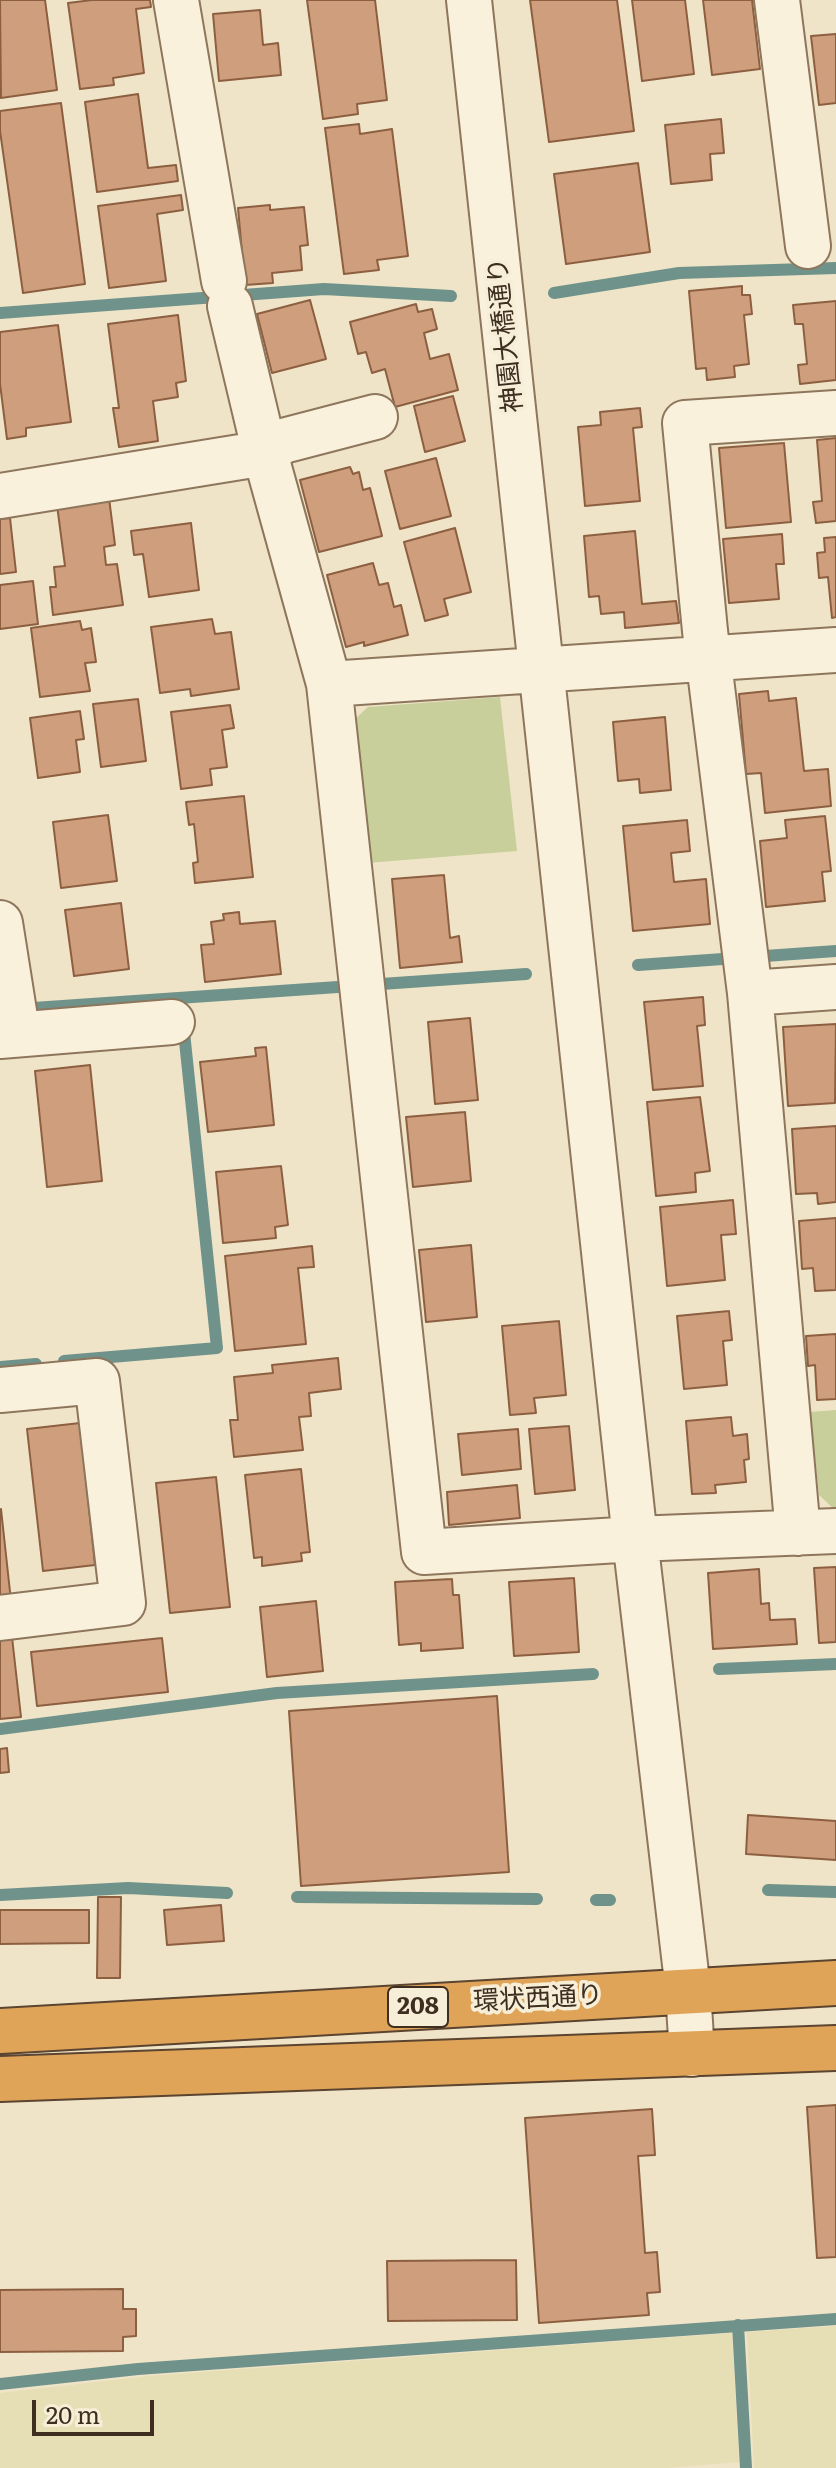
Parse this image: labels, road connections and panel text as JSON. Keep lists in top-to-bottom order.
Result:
{
  "streets": {
    "highway": ["環状西通り", "208"],
    "street": ["神園大橋通り"]
  },
  "crossings": [
    ["神園大橋通り", "環状西通り"],
    ["神園大橋通り", "208"]
  ],
  "scale_bar": "20 m"
}
